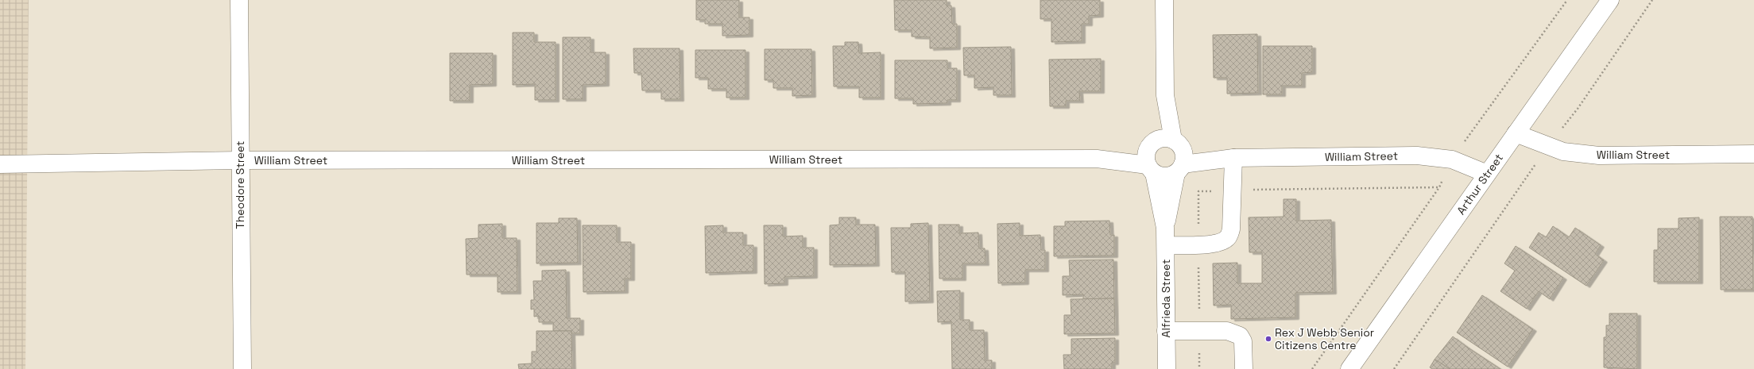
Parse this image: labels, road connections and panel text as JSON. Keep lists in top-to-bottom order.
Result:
{
  "streets": {
    "street": [
      "William Street",
      "Arthur Street",
      "Theodore Street",
      "Alfrieda Street"
    ]
  },
  "crossings": [
    ["William Street", "Arthur Street"],
    ["William Street", "Theodore Street"],
    ["William Street", "Alfrieda Street"]
  ],
  "places": ["Rex J Webb Senior Citizens Centre"]
}
